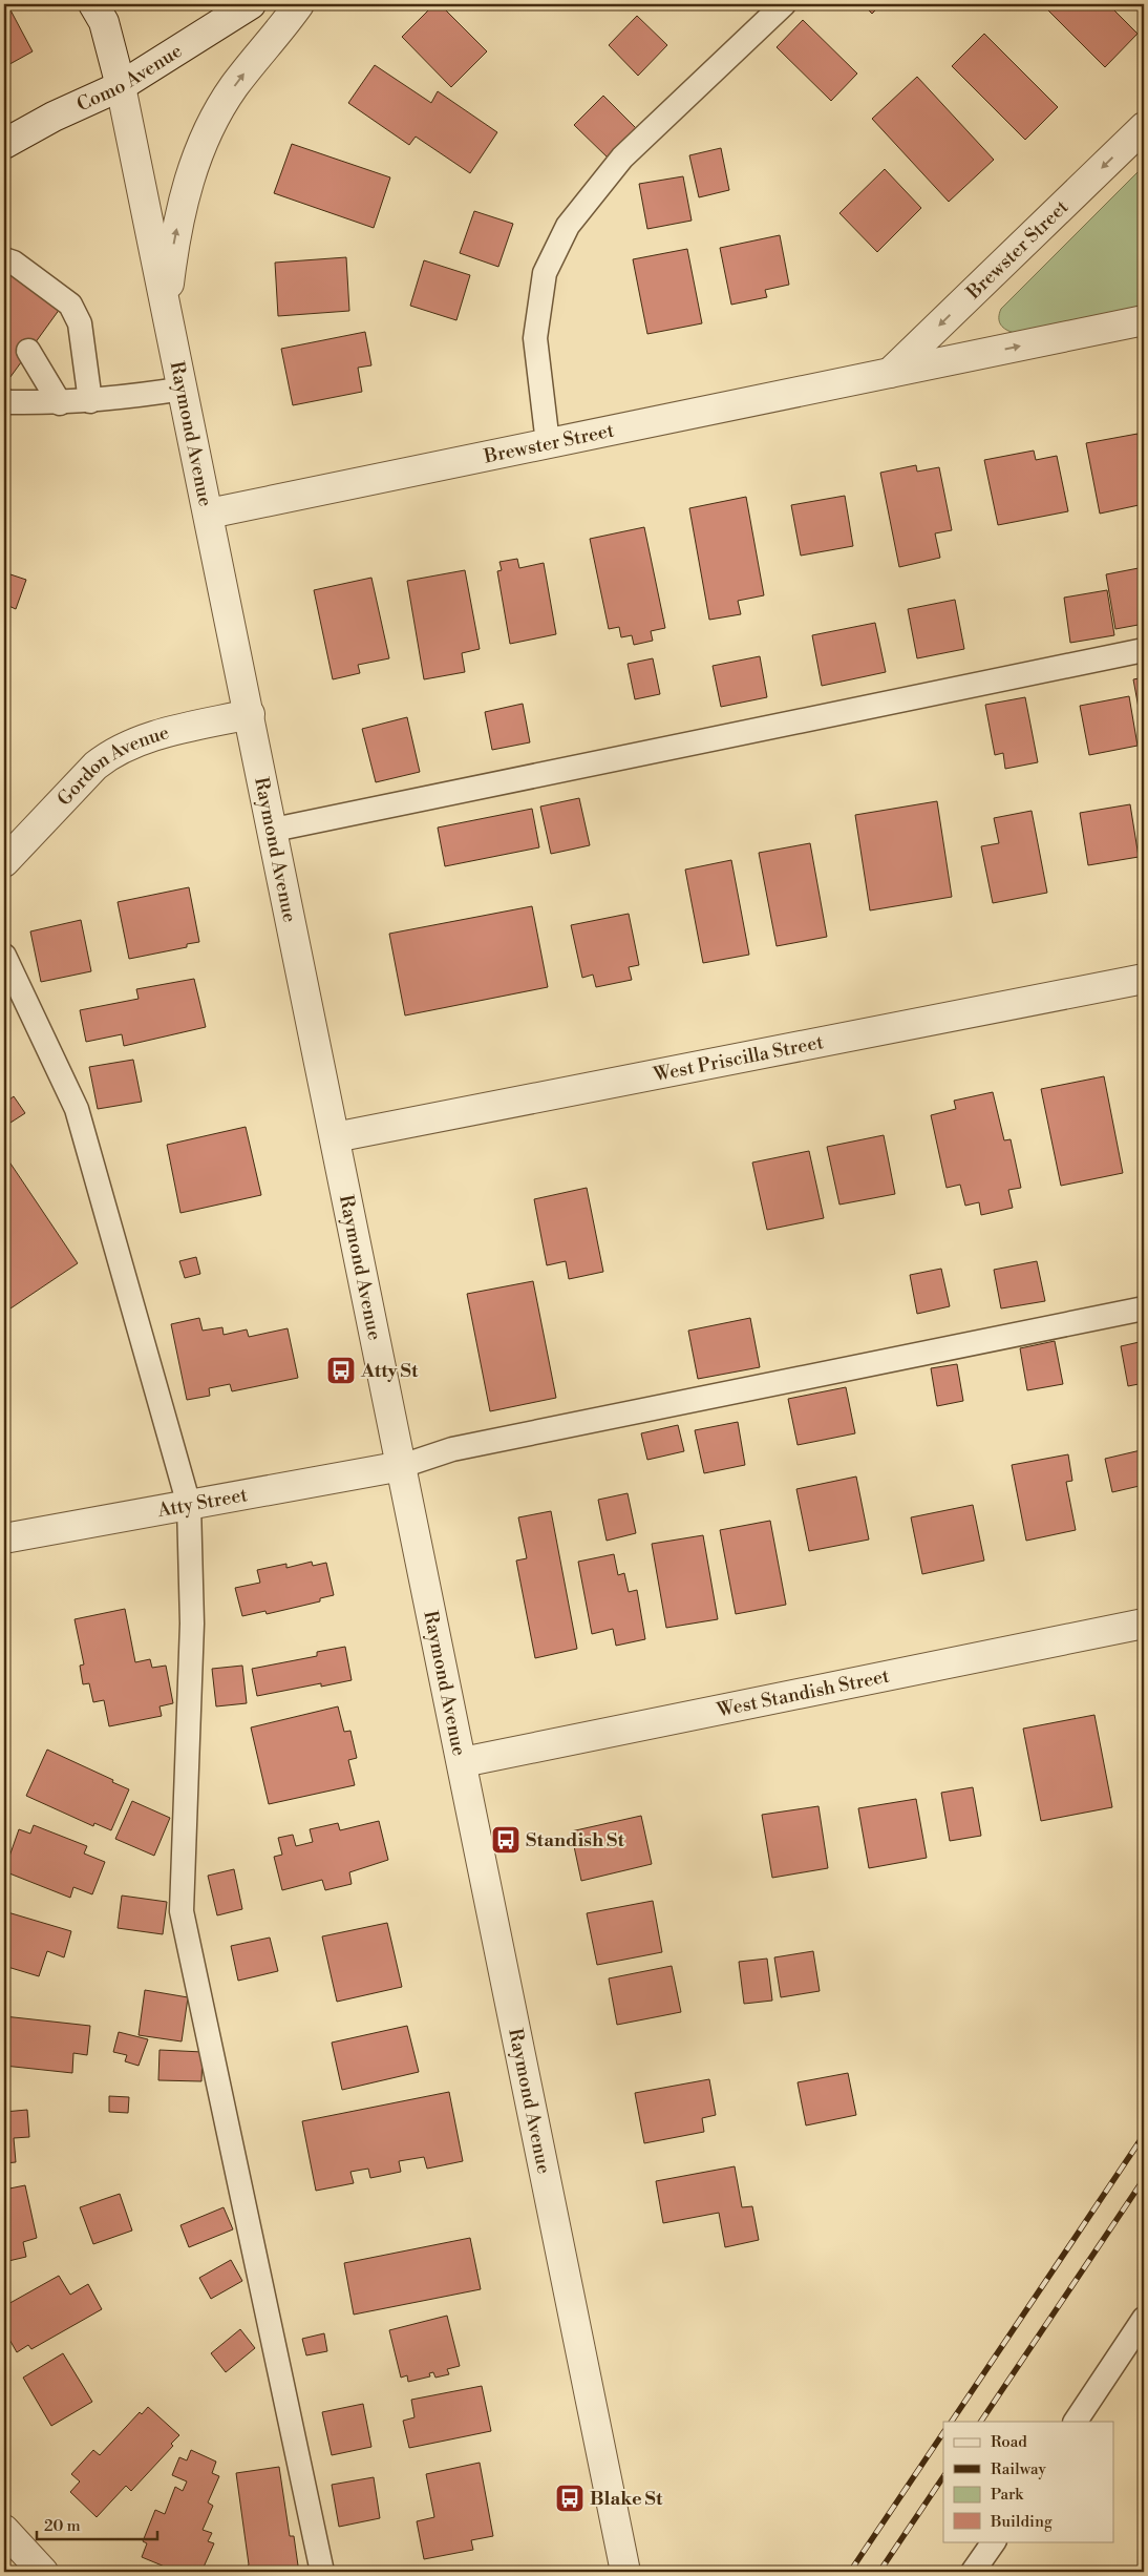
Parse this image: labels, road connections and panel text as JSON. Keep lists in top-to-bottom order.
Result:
{
  "streets": {
    "street": [
      "Como Avenue",
      "Brewster Street",
      "Raymond Avenue",
      "Gordon Avenue",
      "West Priscilla Street",
      "Atty Street",
      "West Standish Street"
    ]
  },
  "crossings": [
    ["Como Avenue", "Raymond Avenue"],
    ["Brewster Street", "Raymond Avenue"],
    ["Raymond Avenue", "Gordon Avenue"],
    ["Raymond Avenue", "West Priscilla Street"],
    ["Raymond Avenue", "Atty Street"],
    ["Raymond Avenue", "West Standish Street"]
  ],
  "places": {
    "bus stop": ["Atty St", "Standish St", "Blake St"]
  },
  "legend": [
    "Road",
    "Railway",
    "Park",
    "Building"
  ],
  "scale_bar": "20 m"
}
